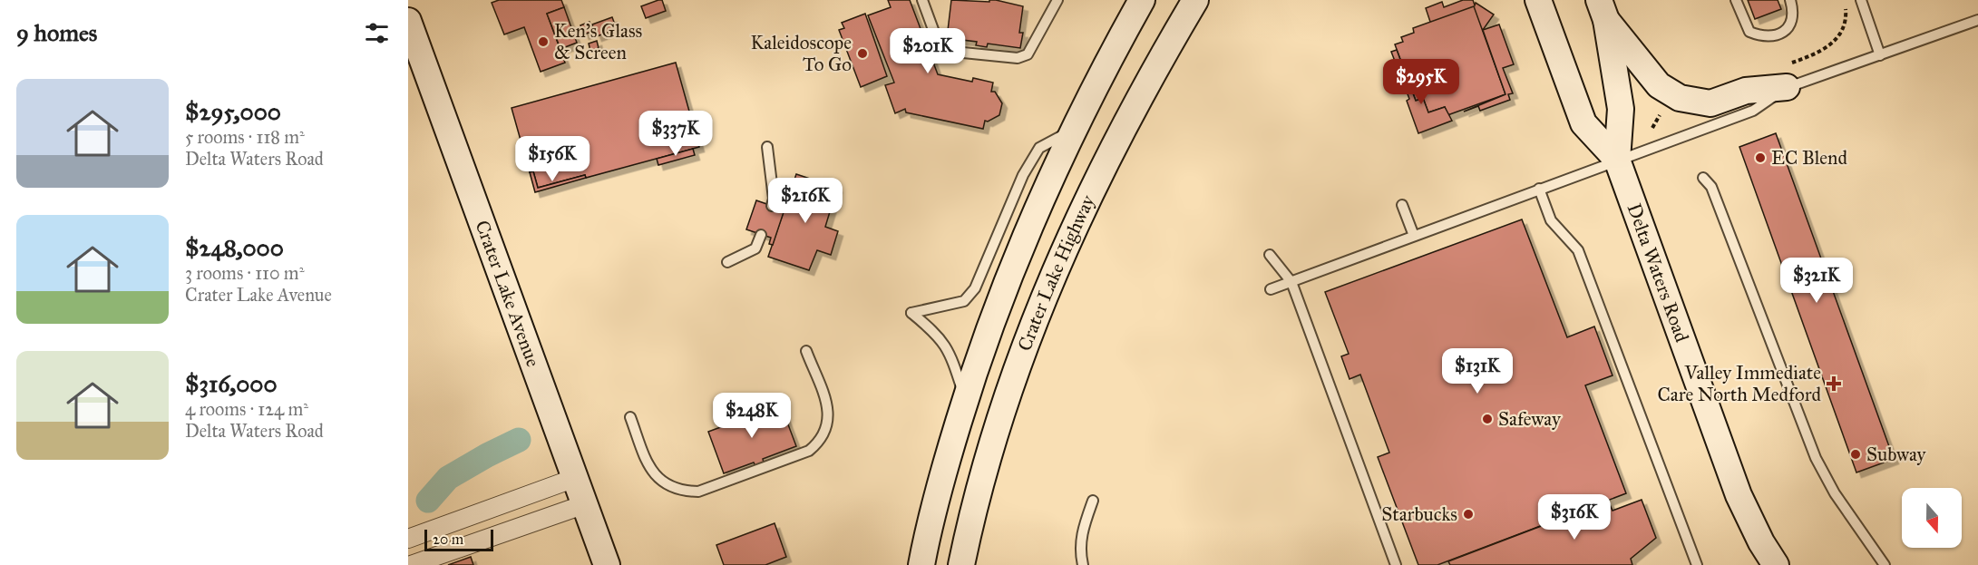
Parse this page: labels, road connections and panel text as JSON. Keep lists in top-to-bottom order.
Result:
{
  "streets": {
    "street": ["Crater Lake Highway", "Delta Waters Road", "Crater Lake Avenue"]
  },
  "places": {
    "other": [
      "Ken's Glass & Screen",
      "Kaleidoscope To Go",
      "EC Blend",
      "Safeway",
      "Subway",
      "Starbucks"
    ],
    "health": ["Valley Immediate Care North Medford"]
  },
  "scale_bar": "20 m",
  "north": "bottom",
  "page": {
    "heading": "9 homes",
    "price": [
      "$201K",
      "$295K",
      "$337K",
      "$156K",
      "$216K",
      "$321K",
      "$131K",
      "$248K",
      "$316K"
    ],
    "list": [
      {
        "name": "$295,000",
        "note": "5 rooms · 118 m² · Delta Waters Road"
      },
      {
        "name": "$248,000",
        "note": "3 rooms · 110 m² · Crater Lake Avenue"
      },
      {
        "name": "$316,000",
        "note": "4 rooms · 124 m² · Delta Waters Road"
      }
    ],
    "scale": "20 m"
  }
}
